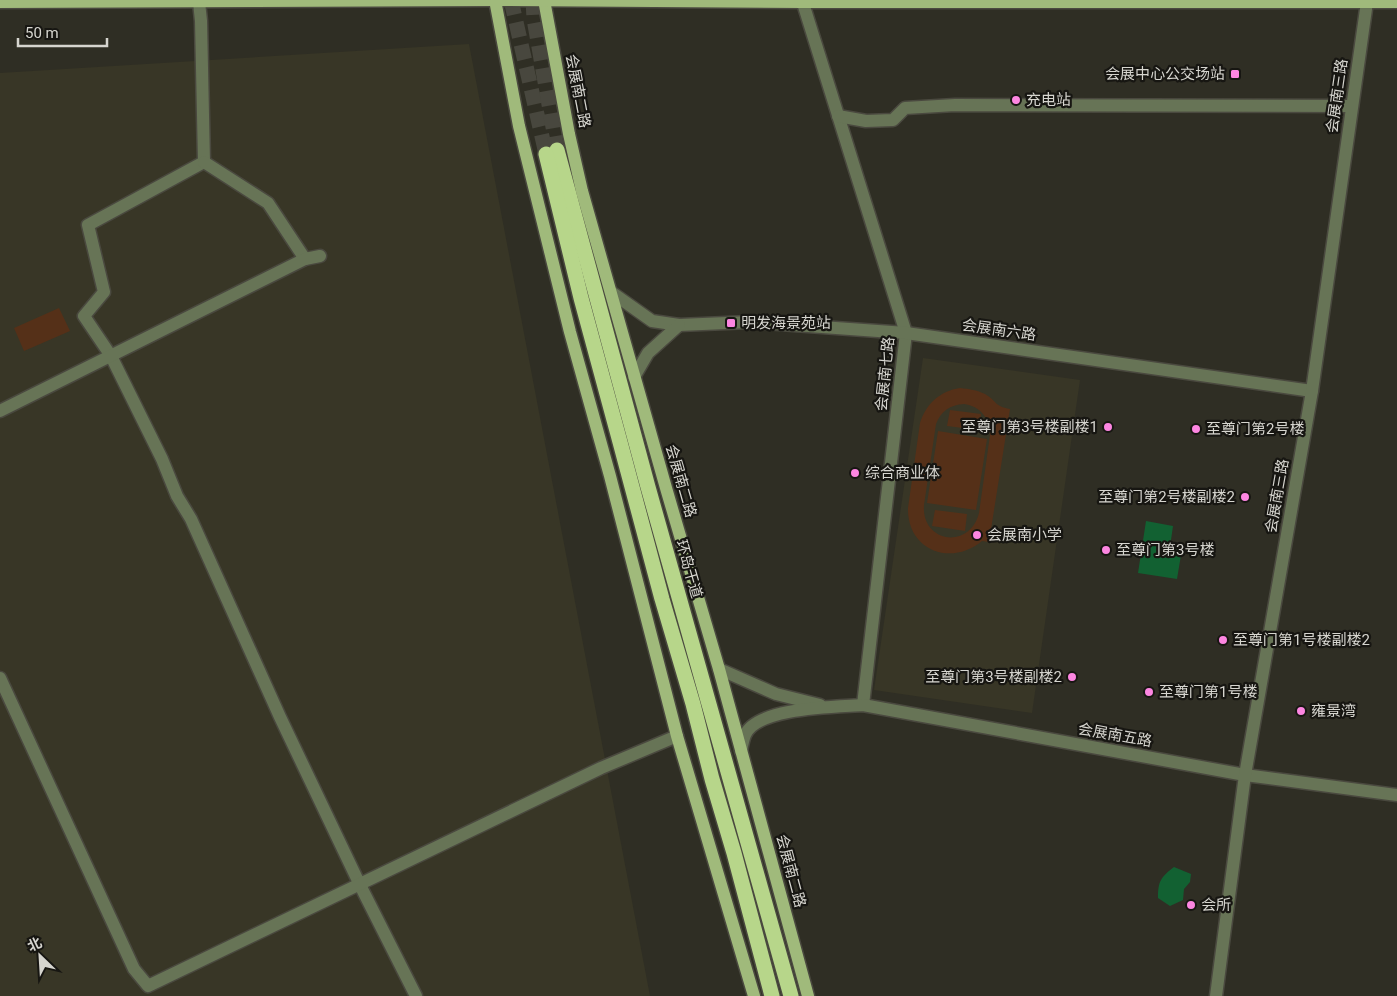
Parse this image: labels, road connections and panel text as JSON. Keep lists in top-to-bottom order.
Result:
{
  "streets": {
    "highway": ["环岛干道"],
    "main road": ["会展南二路"],
    "street": [
      "会展南三路",
      "会展南六路",
      "会展南七路",
      "会展南五路"
    ]
  },
  "crossings": [
    ["会展南二路", "会展南六路"],
    ["会展南三路", "会展南六路"],
    ["会展南三路", "会展南五路"],
    ["会展南六路", "会展南七路"],
    ["会展南七路", "会展南五路"]
  ],
  "places": {
    "transit": ["会展中心公交场站", "明发海景苑站"],
    "other": [
      "充电站",
      "至尊门第3号楼副楼1",
      "至尊门第2号楼",
      "综合商业体",
      "至尊门第2号楼副楼2",
      "会展南小学",
      "至尊门第3号楼",
      "至尊门第1号楼副楼2",
      "至尊门第3号楼副楼2",
      "至尊门第1号楼",
      "雍景湾",
      "会所"
    ]
  },
  "scale_bar": "50 m",
  "north": "top left"
}
